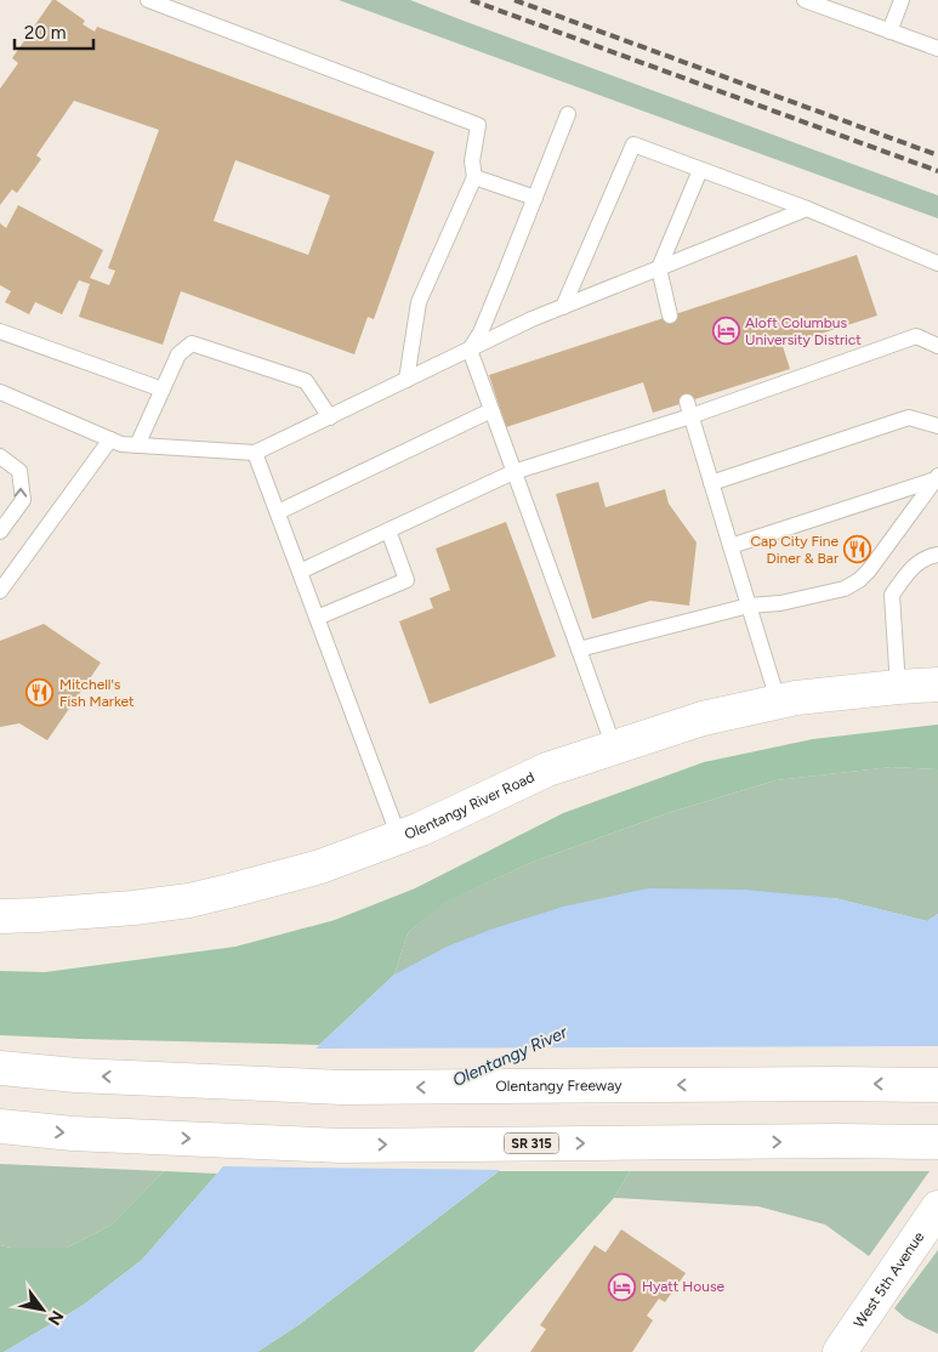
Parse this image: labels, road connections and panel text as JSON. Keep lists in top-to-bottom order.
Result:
{
  "streets": {
    "main road": [
      "Olentangy River Road",
      "Olentangy Freeway",
      "SR 315",
      "West 5th Avenue"
    ]
  },
  "water": ["Olentangy River"],
  "places": {
    "hotel": ["Aloft Columbus University District", "Hyatt House"],
    "restaurant": ["Cap City Fine Diner & Bar", "Mitchell's Fish Market"]
  },
  "scale_bar": "20 m",
  "north": "bottom right"
}
